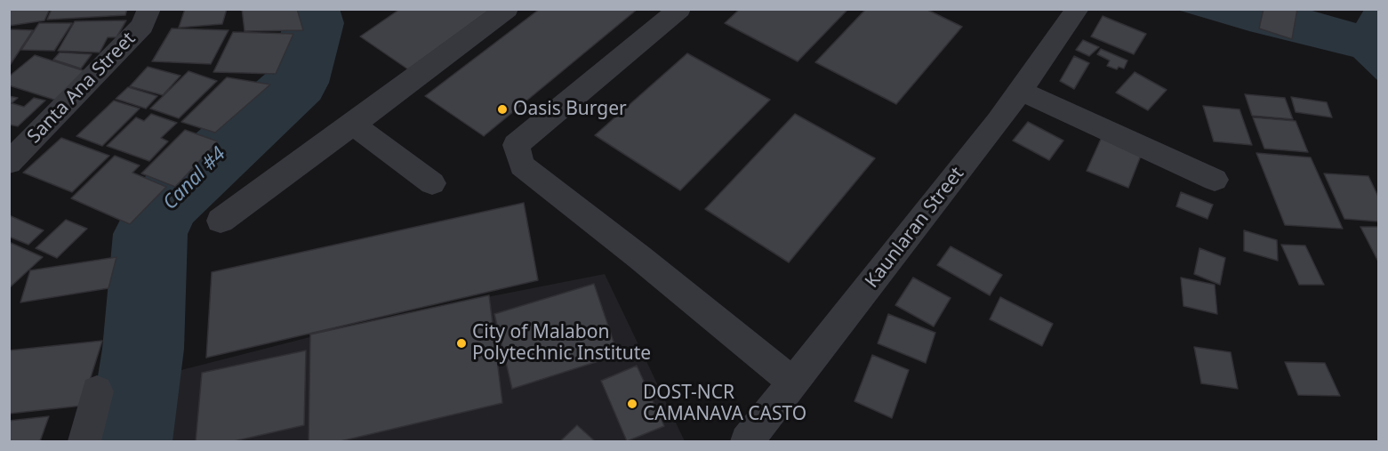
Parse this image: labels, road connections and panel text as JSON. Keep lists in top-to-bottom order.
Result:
{
  "streets": {
    "street": ["Santa Ana Street", "Kaunlaran Street"]
  },
  "water": ["Canal #4"],
  "places": ["Oasis Burger", "City of Malabon Polytechnic Institute", "DOST-NCR CAMANAVA CASTO"]
}
